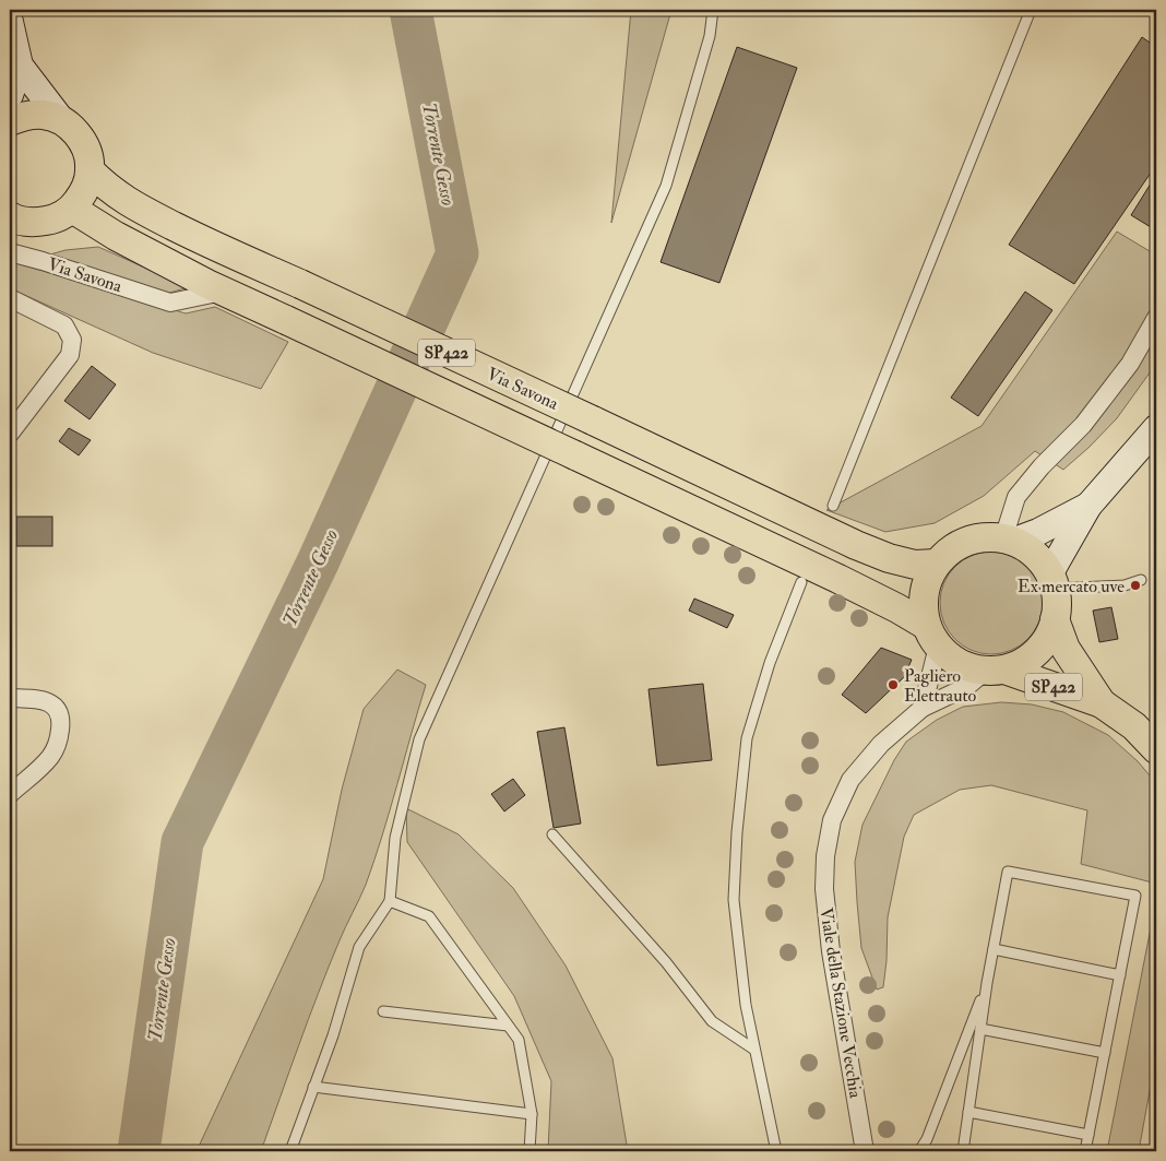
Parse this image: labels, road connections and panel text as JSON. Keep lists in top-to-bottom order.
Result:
{
  "streets": {
    "main road": ["Via Savona", "SP422"],
    "street": ["Viale della Stazione Vecchia"]
  },
  "crossings": [
    ["Via Savona", "SP422"],
    ["Via Savona", "Viale della Stazione Vecchia"],
    ["SP422", "Viale della Stazione Vecchia"]
  ],
  "water": ["Torrente Gesso"],
  "places": ["Ex mercato uve", "Pagliero Elettrauto"]
}
